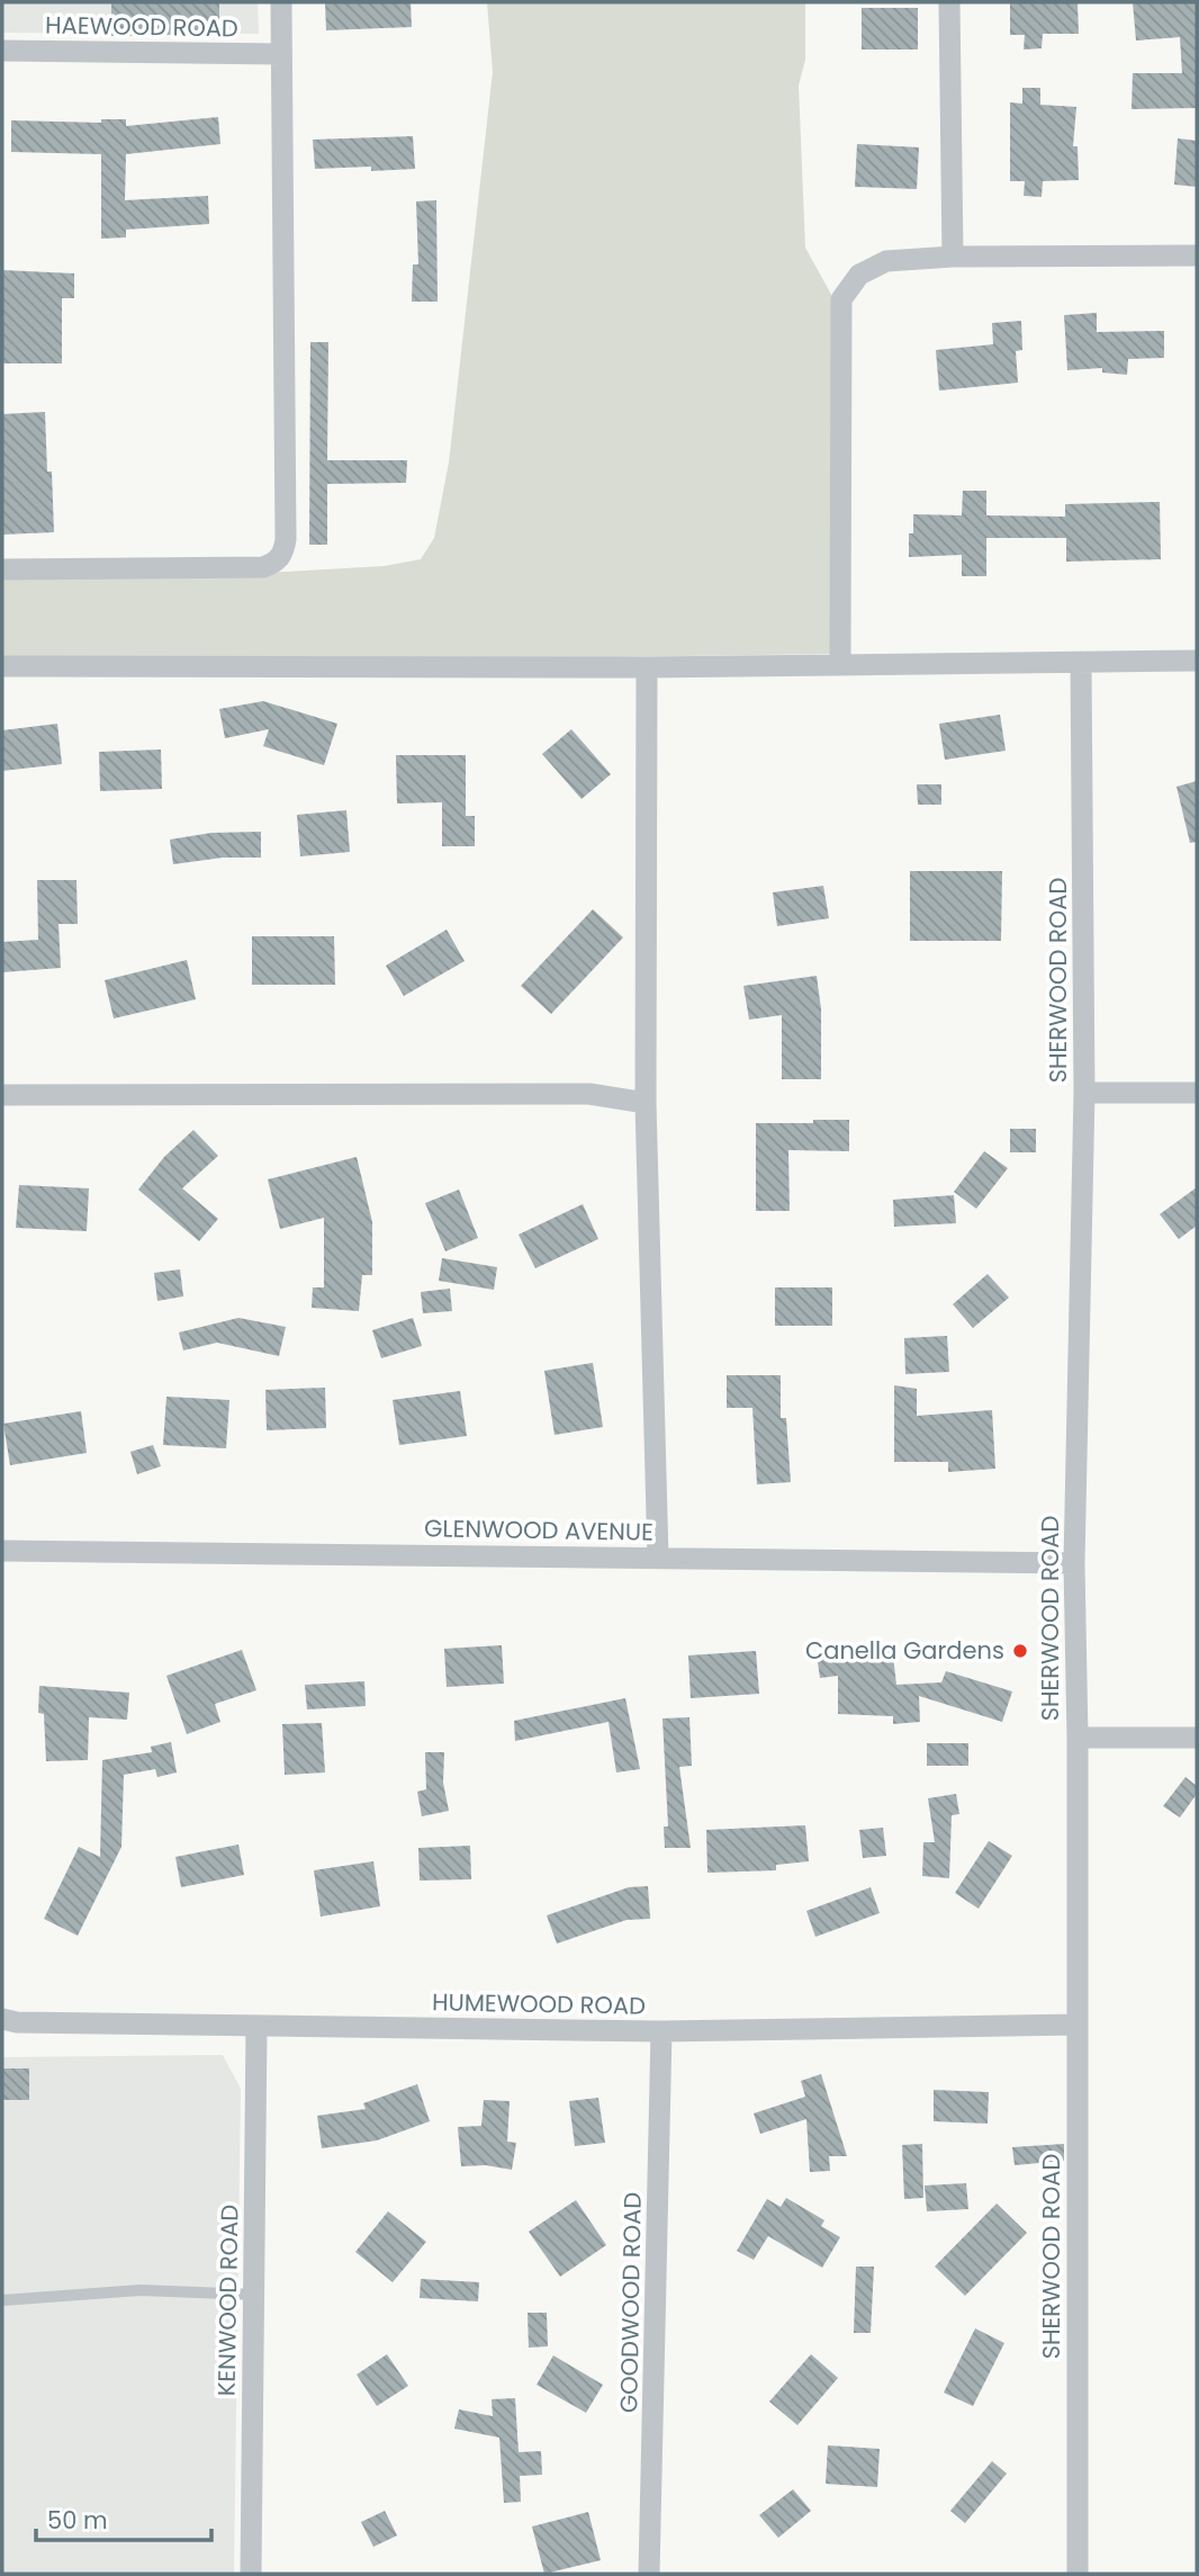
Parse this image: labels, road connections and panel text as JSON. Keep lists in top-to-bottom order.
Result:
{
  "streets": {
    "street": [
      "HAEWOOD ROAD",
      "SHERWOOD ROAD",
      "GLENWOOD AVENUE",
      "HUMEWOOD ROAD",
      "KENWOOD ROAD",
      "GOODWOOD ROAD"
    ]
  },
  "crossings": [
    ["SHERWOOD ROAD", "GLENWOOD AVENUE"],
    ["SHERWOOD ROAD", "HUMEWOOD ROAD"],
    ["HUMEWOOD ROAD", "KENWOOD ROAD"],
    ["HUMEWOOD ROAD", "GOODWOOD ROAD"]
  ],
  "places": ["Canella Gardens"],
  "scale_bar": "50 m"
}
